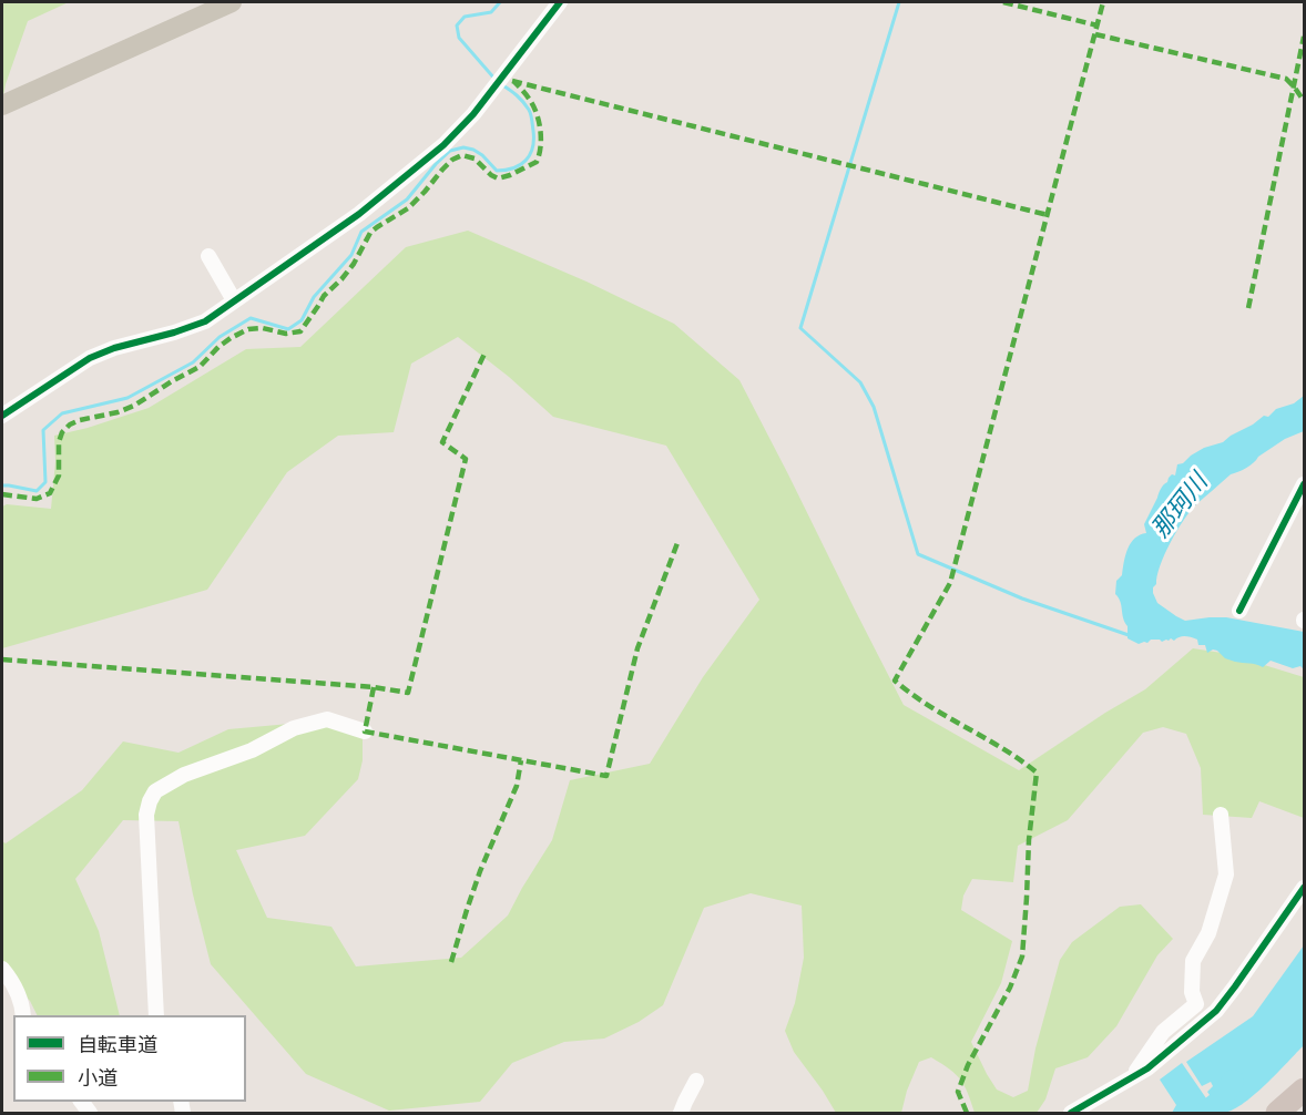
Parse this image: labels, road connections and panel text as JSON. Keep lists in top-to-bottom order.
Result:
{
  "water": ["那珂川"],
  "legend": ["自転車道", "小道"]
}
